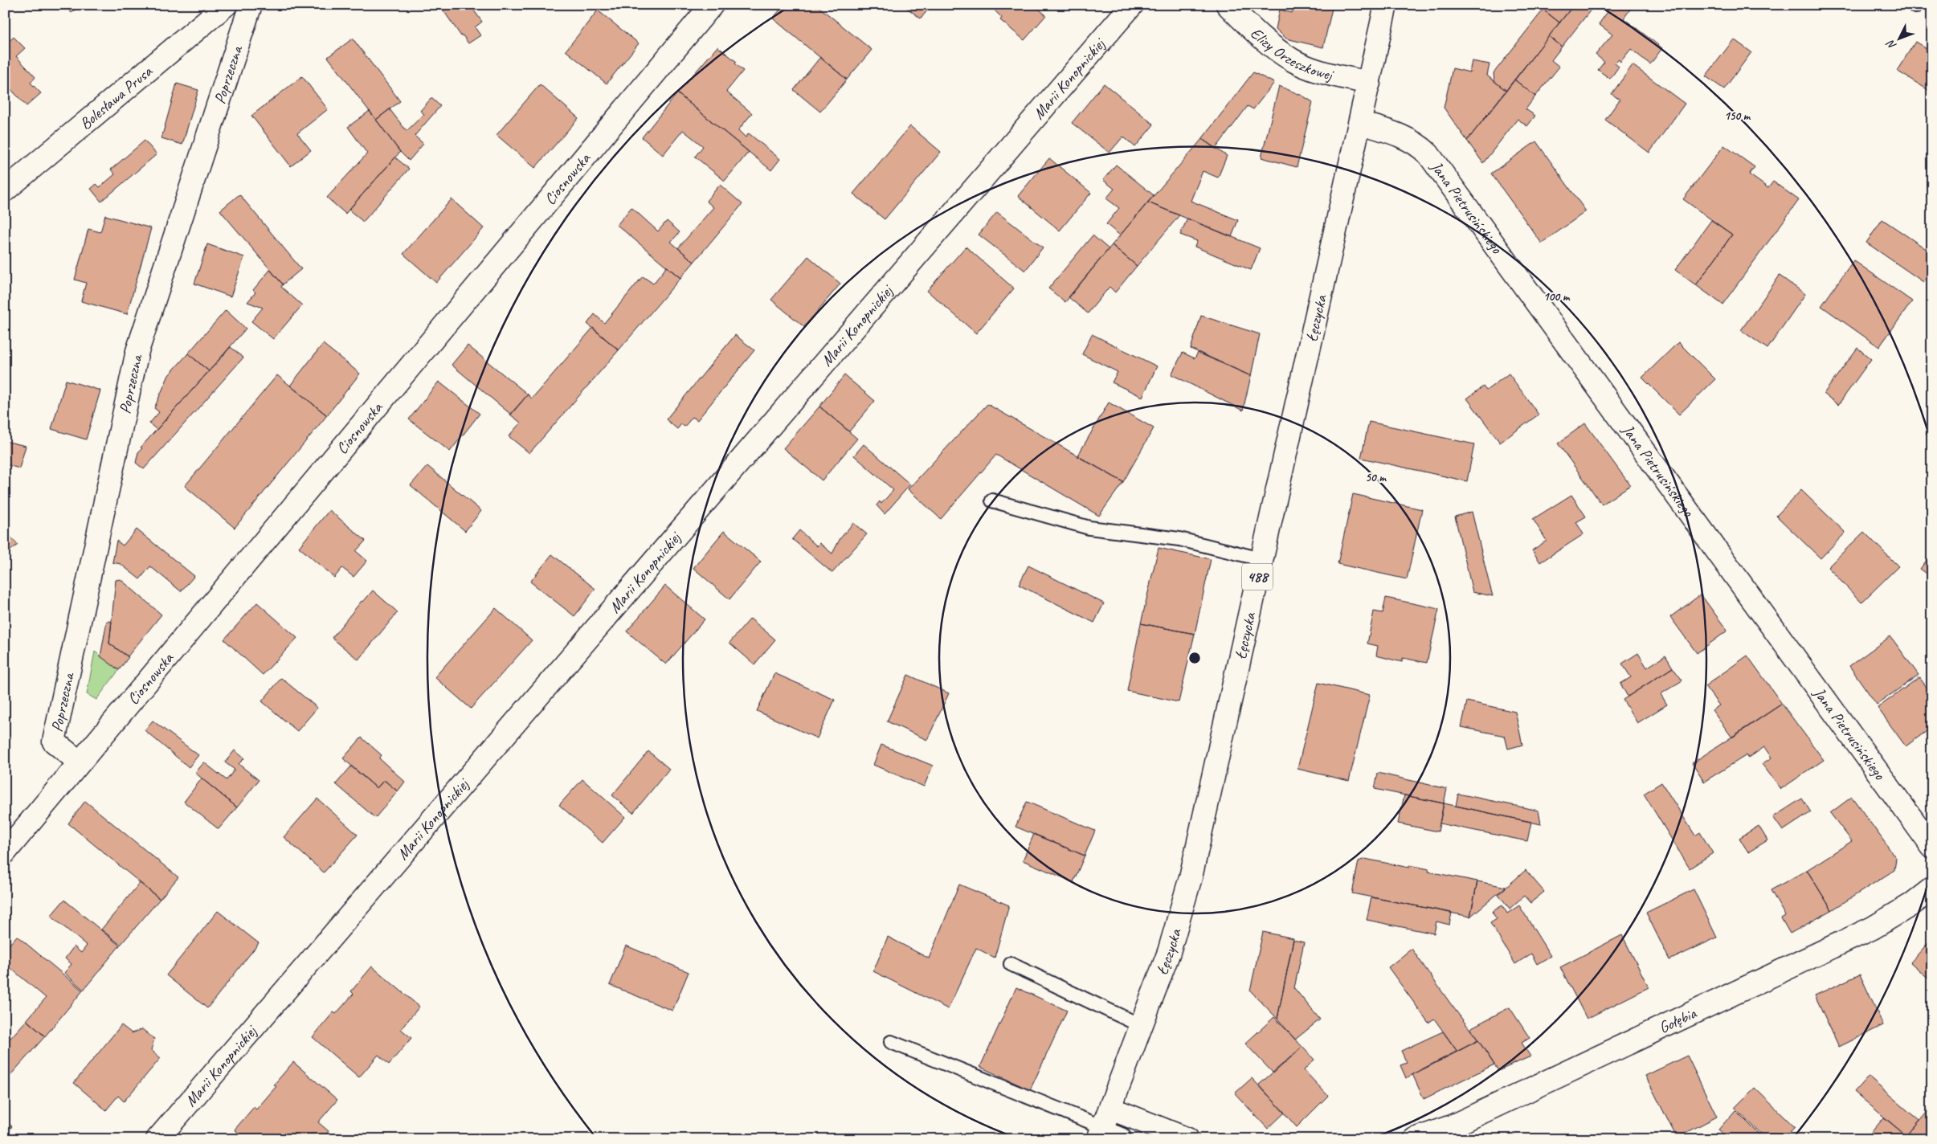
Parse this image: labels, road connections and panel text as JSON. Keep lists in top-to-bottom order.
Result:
{
  "streets": {
    "street": [
      "Elizy Orzeszkowej",
      "Poprzeczna",
      "Marii Konopnickiej",
      "Bolesława Prusa",
      "Ciosnowska",
      "Jana Pietrusińskiego",
      "Łęczycka",
      "488",
      "Gołębia"
    ]
  },
  "crossings": [
    ["Elizy Orzeszkowej", "Łęczycka"],
    ["Poprzeczna", "Ciosnowska"],
    ["Jana Pietrusińskiego", "Łęczycka"]
  ],
  "north": "bottom left",
  "rings": ["150 m", "100 m", "50 m"]
}
